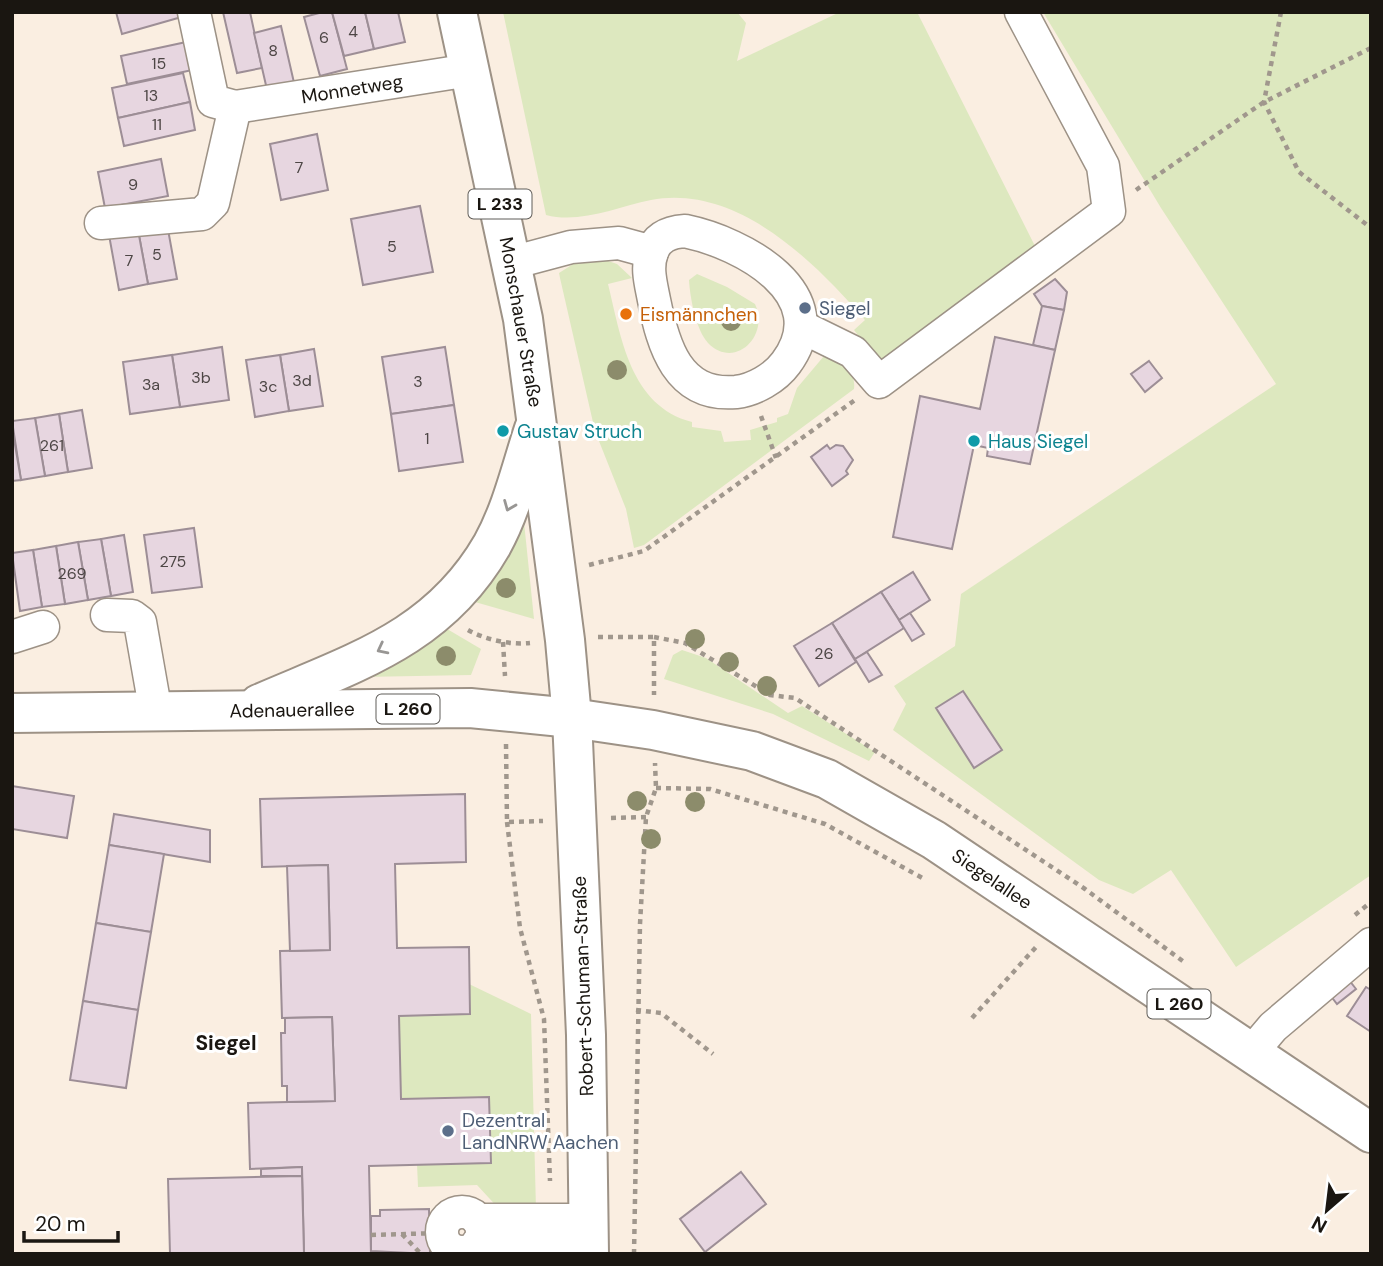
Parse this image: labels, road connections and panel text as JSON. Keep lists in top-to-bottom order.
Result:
{
  "streets": {
    "main road": [
      "L 233",
      "Monschauer Straße",
      "L 260",
      "Adenauerallee",
      "Siegelallee",
      "Robert-Schuman-Straße"
    ],
    "lane": ["Monnetweg"]
  },
  "crossings": [
    ["Monnetweg", "Monschauer Straße"],
    ["Monschauer Straße", "Adenauerallee"],
    ["Monschauer Straße", "Siegelallee"],
    ["Monschauer Straße", "Robert-Schuman-Straße"],
    ["Adenauerallee", "Siegelallee"],
    ["Adenauerallee", "Robert-Schuman-Straße"],
    ["Siegelallee", "Robert-Schuman-Straße"]
  ],
  "districts": ["Siegel"],
  "places": [
    "Siegel",
    "Eismännchen",
    "Gustav Struch",
    "Haus Siegel",
    "Dezentral LandNRW Aachen"
  ],
  "house_numbers": [
    "4",
    "6",
    "8",
    "15",
    "13",
    "11",
    "7",
    "9",
    "5",
    "5",
    "7",
    "3b",
    "3d",
    "3",
    "3a",
    "3c",
    "1",
    "261",
    "275",
    "269",
    "26"
  ],
  "scale_bar": "20 m",
  "north": "bottom left"
}
